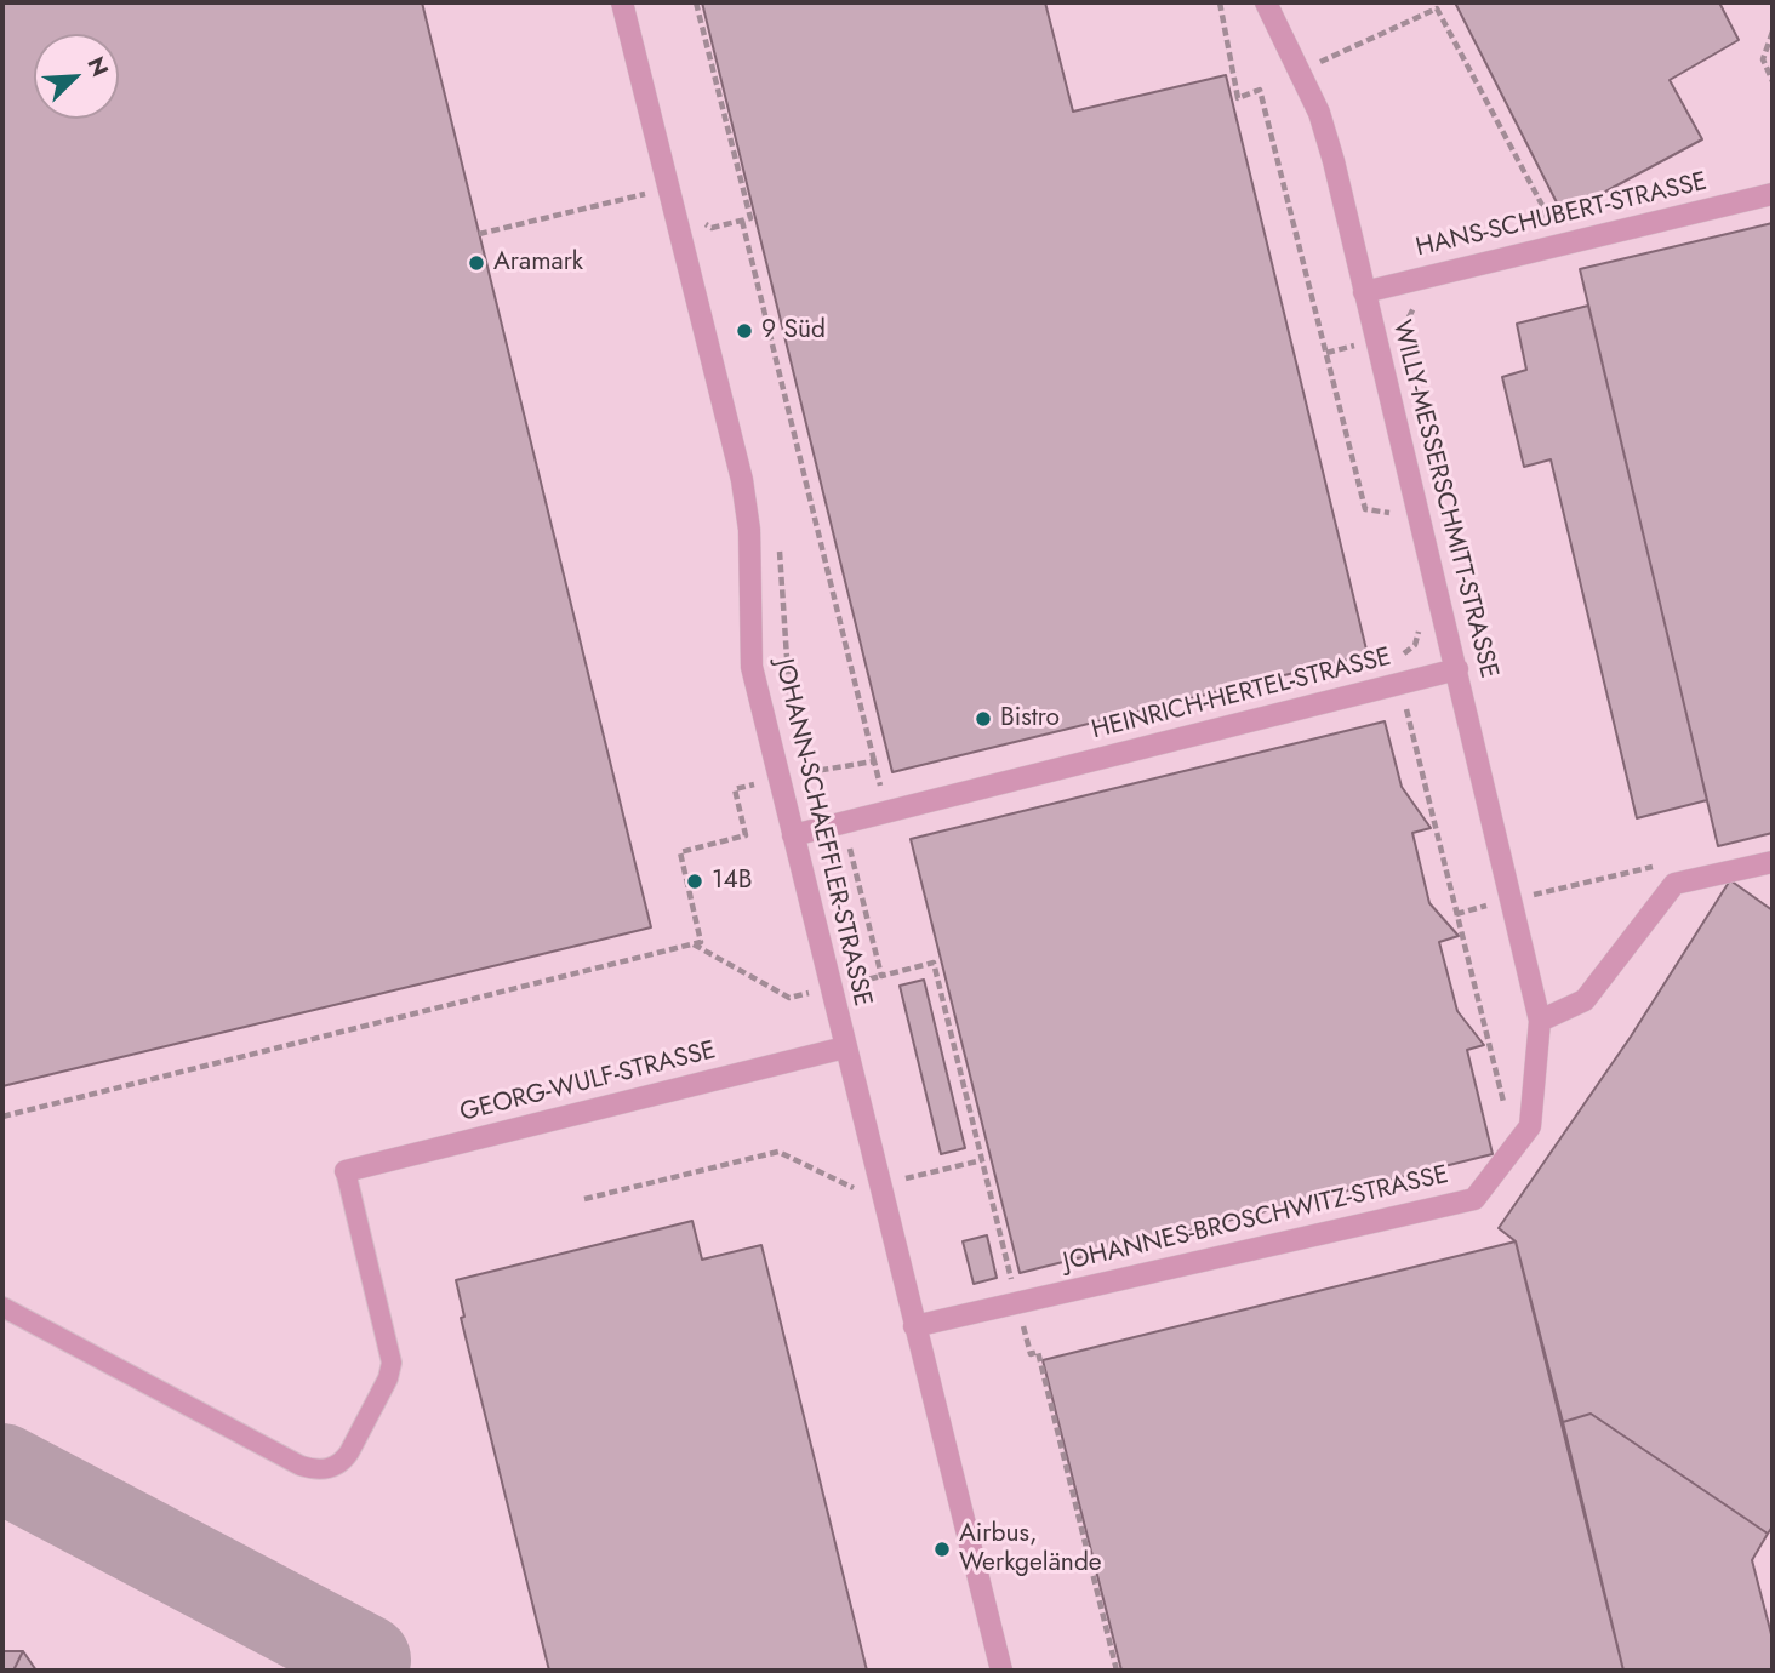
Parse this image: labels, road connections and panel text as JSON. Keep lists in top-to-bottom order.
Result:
{
  "streets": {
    "street": [
      "HANS-SCHUBERT-STRASSE",
      "WILLY-MESSERSCHMITT-STRASSE",
      "HEINRICH-HERTEL-STRASSE",
      "JOHANN-SCHAEFFLER-STRASSE",
      "GEORG-WULF-STRASSE",
      "JOHANNES-BROSCHWITZ-STRASSE"
    ]
  },
  "crossings": [
    ["HANS-SCHUBERT-STRASSE", "WILLY-MESSERSCHMITT-STRASSE"],
    ["WILLY-MESSERSCHMITT-STRASSE", "HEINRICH-HERTEL-STRASSE"],
    ["WILLY-MESSERSCHMITT-STRASSE", "JOHANNES-BROSCHWITZ-STRASSE"],
    ["HEINRICH-HERTEL-STRASSE", "JOHANN-SCHAEFFLER-STRASSE"],
    ["JOHANN-SCHAEFFLER-STRASSE", "GEORG-WULF-STRASSE"],
    ["JOHANN-SCHAEFFLER-STRASSE", "JOHANNES-BROSCHWITZ-STRASSE"]
  ],
  "places": [
    "Aramark",
    "9 Süd",
    "Bistro",
    "14B",
    "Airbus, Werkgelände"
  ],
  "north": "top right"
}
